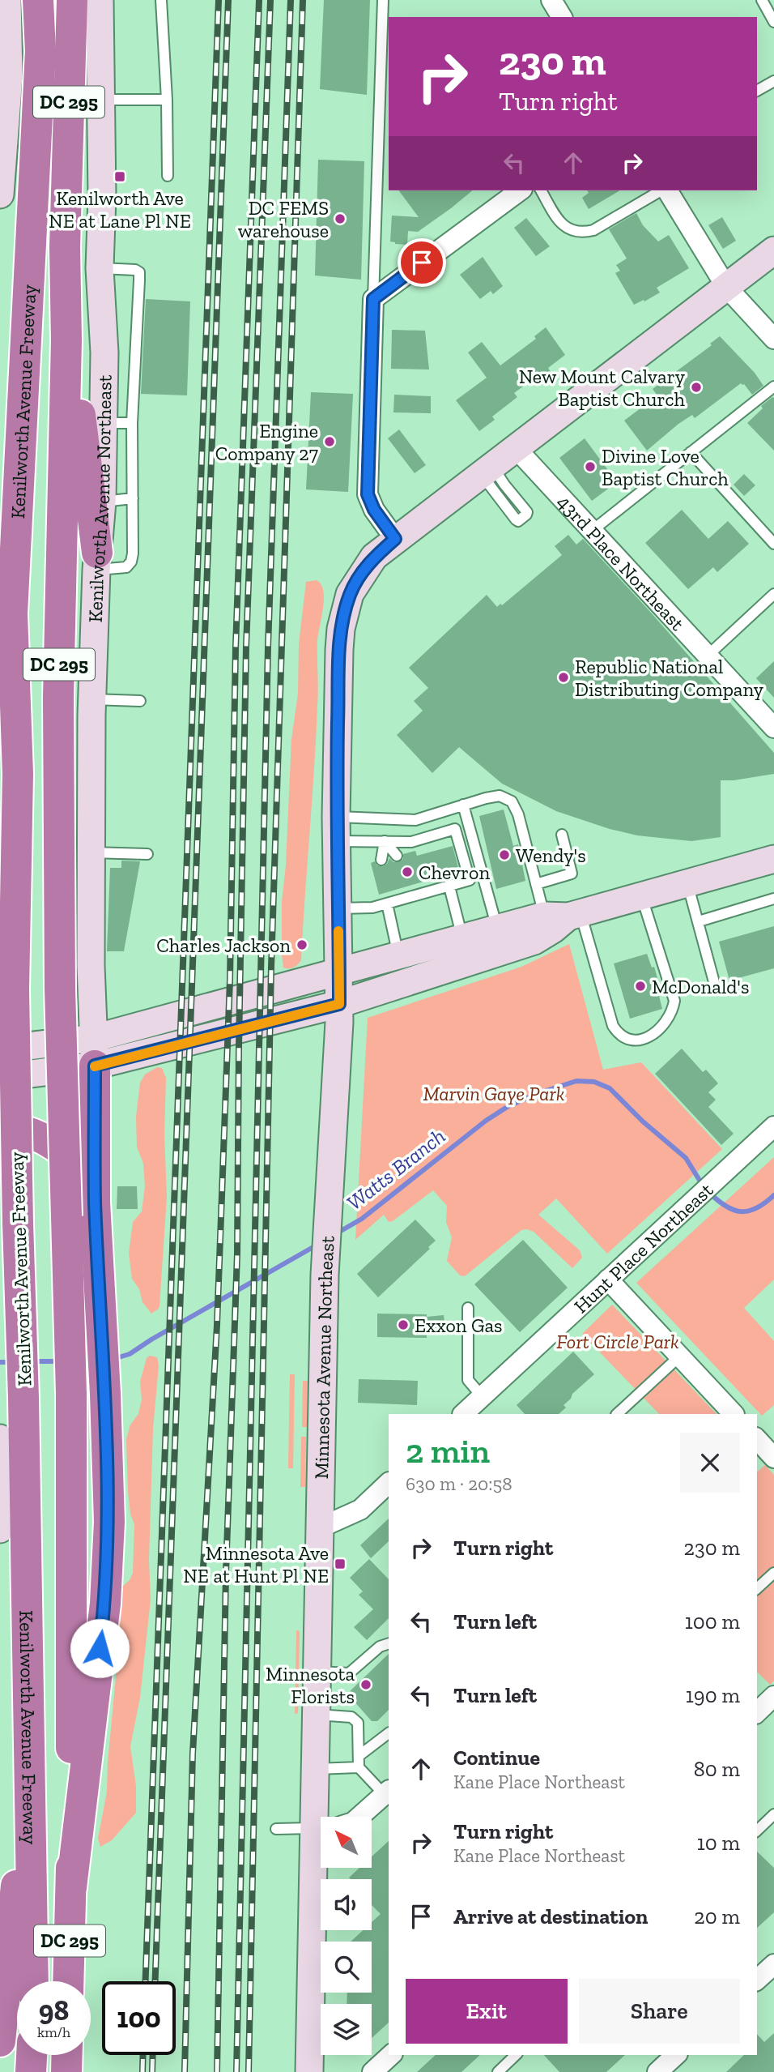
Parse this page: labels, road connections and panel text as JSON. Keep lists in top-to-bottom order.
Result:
{
  "streets": {
    "highway": ["DC 295", "Kenilworth Avenue Freeway"],
    "main road": ["Kenilworth Avenue Northeast", "Minnesota Avenue Northeast"],
    "street": ["43rd Place Northeast", "Hunt Place Northeast"]
  },
  "crossings": [
    ["43rd Place Northeast", "Minnesota Avenue Northeast"]
  ],
  "water": ["Watts Branch"],
  "parks": ["Marvin Gaye Park", "Fort Circle Park"],
  "places": {
    "transit": ["Kenilworth Ave NE at Lane Pl NE", "Minnesota Ave NE at Hunt Pl NE"],
    "other": [
      "DC FEMS warehouse",
      "New Mount Calvary Baptist Church",
      "Engine Company 27",
      "Divine Love Baptist Church",
      "Republic National Distributing Company",
      "Wendy's",
      "Chevron",
      "Charles Jackson",
      "McDonald's",
      "Exxon Gas",
      "Minnesota Florists"
    ]
  },
  "north": "top left",
  "page": {
    "turn": ["230 m", "Turn right"],
    "heading": ["2 min", "630 m · 20:58"],
    "list": [
      {
        "name": "Turn right",
        "value": "230 m"
      },
      {
        "name": "Turn left",
        "value": "100 m"
      },
      {
        "name": "Turn left",
        "value": "190 m"
      },
      {
        "name": "Continue",
        "note": "Kane Place Northeast",
        "value": "80 m"
      },
      {
        "name": "Turn right",
        "note": "Kane Place Northeast",
        "value": "10 m"
      },
      {
        "name": "Arrive at destination",
        "value": "20 m"
      }
    ],
    "buttons": ["Exit", "Share"],
    "speed": "98 km/h",
    "limit": "100"
  }
}
